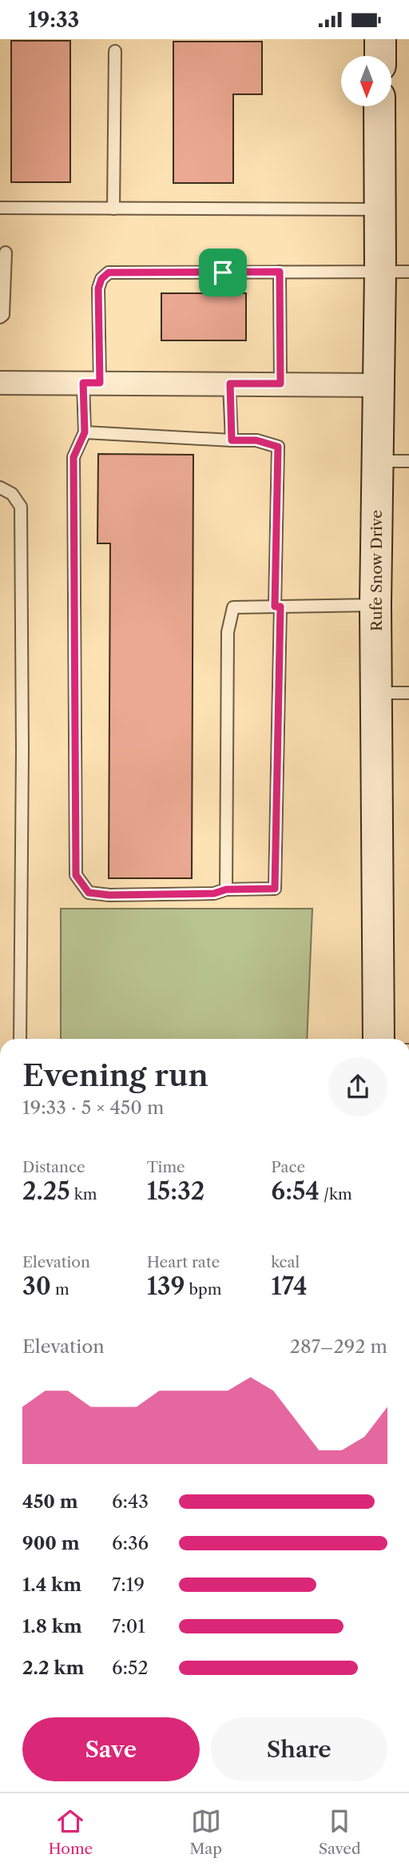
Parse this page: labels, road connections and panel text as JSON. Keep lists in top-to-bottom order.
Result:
{
  "streets": {
    "main road": ["Rufe Snow Drive"]
  },
  "north": "bottom",
  "page": {
    "status": "19:33",
    "heading": ["Evening run", "19:33 · 5 × 450 m"],
    "stats": [
      ["Distance", "2.25 km"],
      ["Time", "15:32"],
      ["Pace", "6:54 /km"],
      ["Elevation", "30 m"],
      ["Heart rate", "139 bpm"],
      ["kcal", "174"]
    ],
    "chart": ["Elevation", "287–292 m"],
    "list": [
      {
        "name": "450 m",
        "note": "6:43"
      },
      {
        "name": "900 m",
        "note": "6:36"
      },
      {
        "name": "1.4 km",
        "note": "7:19"
      },
      {
        "name": "1.8 km",
        "note": "7:01"
      },
      {
        "name": "2.2 km",
        "note": "6:52"
      }
    ],
    "buttons": ["Save", "Share"],
    "tabs": ["Home", "Map", "Saved"]
  }
}
